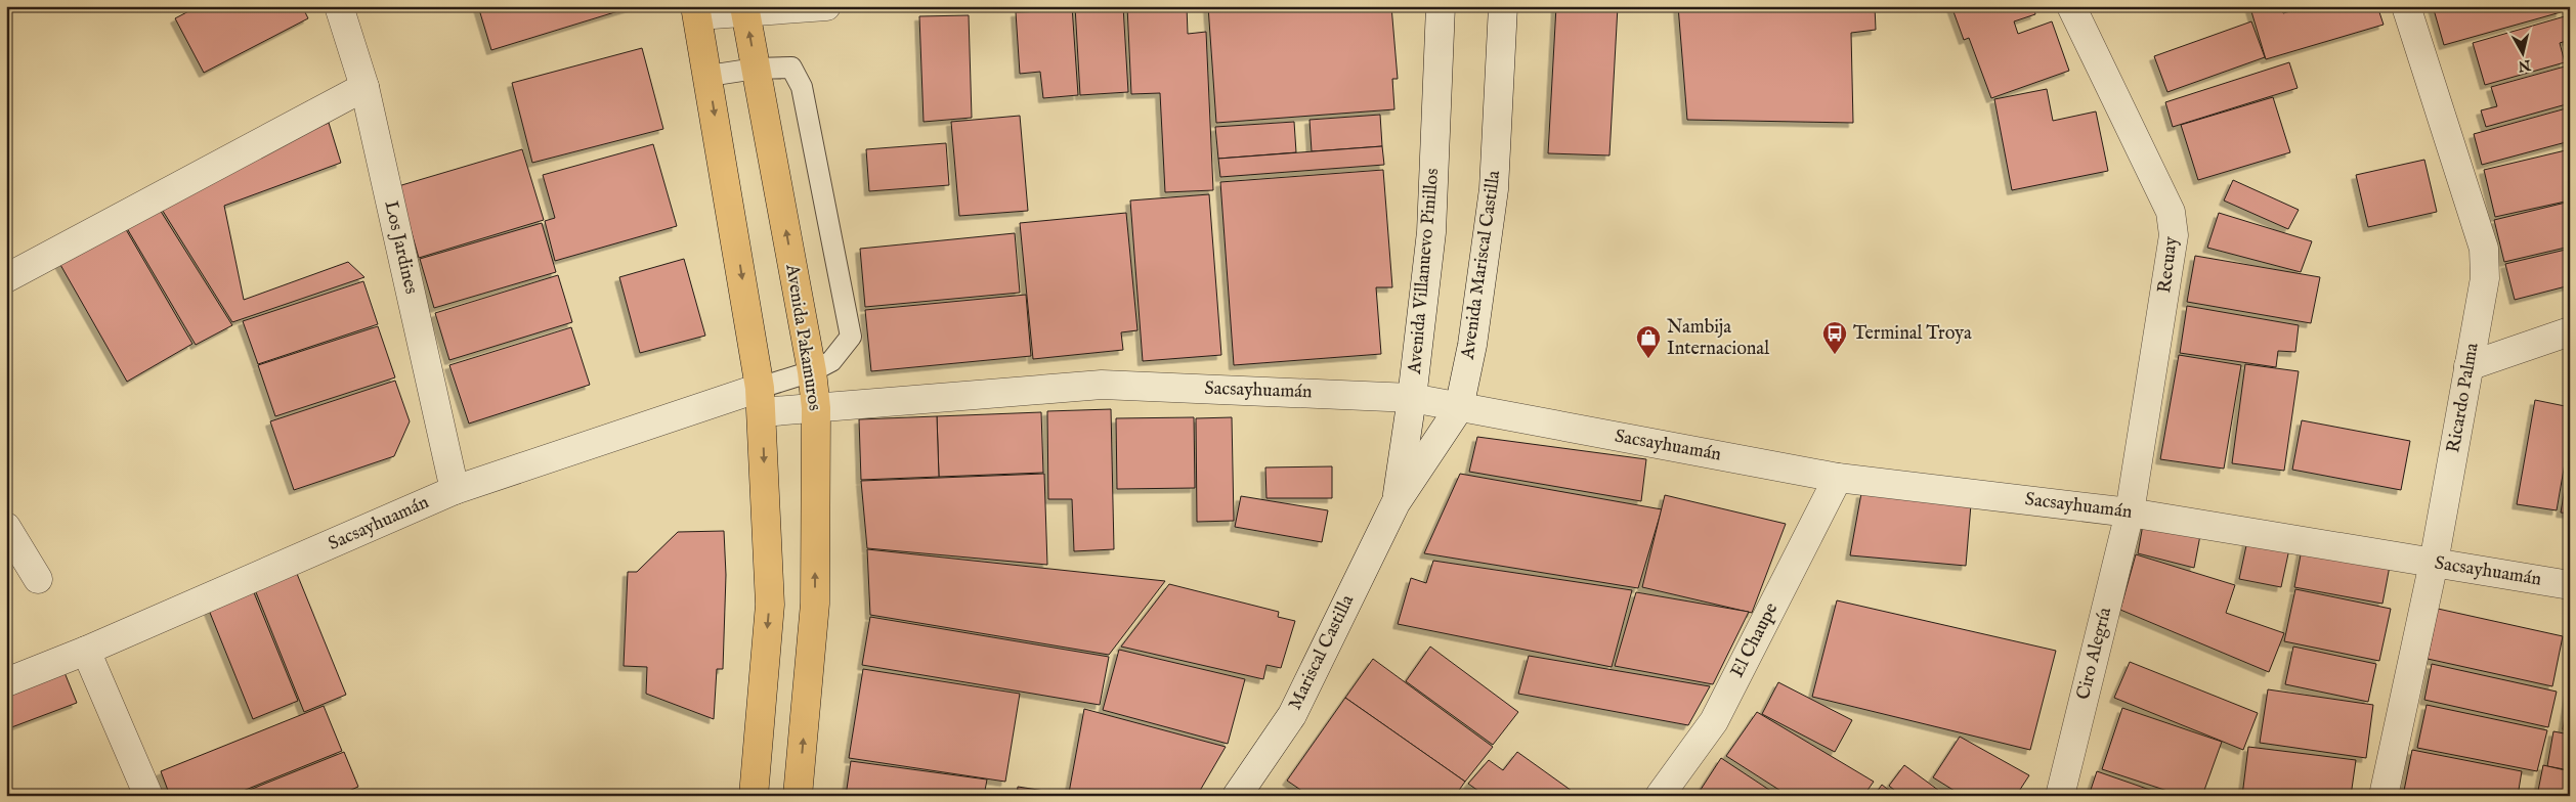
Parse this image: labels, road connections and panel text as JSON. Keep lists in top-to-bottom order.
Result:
{
  "streets": {
    "highway": ["Avenida Pakamuros"],
    "street": [
      "Los Jardines",
      "Avenida Mariscal Castilla",
      "Recuay",
      "Avenida Villanuevo Pinillos",
      "Sacsayhuamán",
      "Ricardo Palma",
      "El Chaupe",
      "Mariscal Castilla",
      "Ciro Alegría"
    ]
  },
  "crossings": [
    ["Los Jardines", "Sacsayhuamán"],
    ["Avenida Mariscal Castilla", "Avenida Villanuevo Pinillos"],
    ["Avenida Mariscal Castilla", "Sacsayhuamán"],
    ["Avenida Mariscal Castilla", "Mariscal Castilla"],
    ["Recuay", "Sacsayhuamán"],
    ["Recuay", "Ciro Alegría"],
    ["Avenida Villanuevo Pinillos", "Sacsayhuamán"],
    ["Avenida Villanuevo Pinillos", "Mariscal Castilla"],
    ["Avenida Pakamuros", "Sacsayhuamán"],
    ["Sacsayhuamán", "Ricardo Palma"],
    ["Sacsayhuamán", "El Chaupe"],
    ["Sacsayhuamán", "Ciro Alegría"]
  ],
  "places": {
    "bus stop": ["Terminal Troya"],
    "shop": ["Nambija Internacional"]
  },
  "north": "bottom"
}
